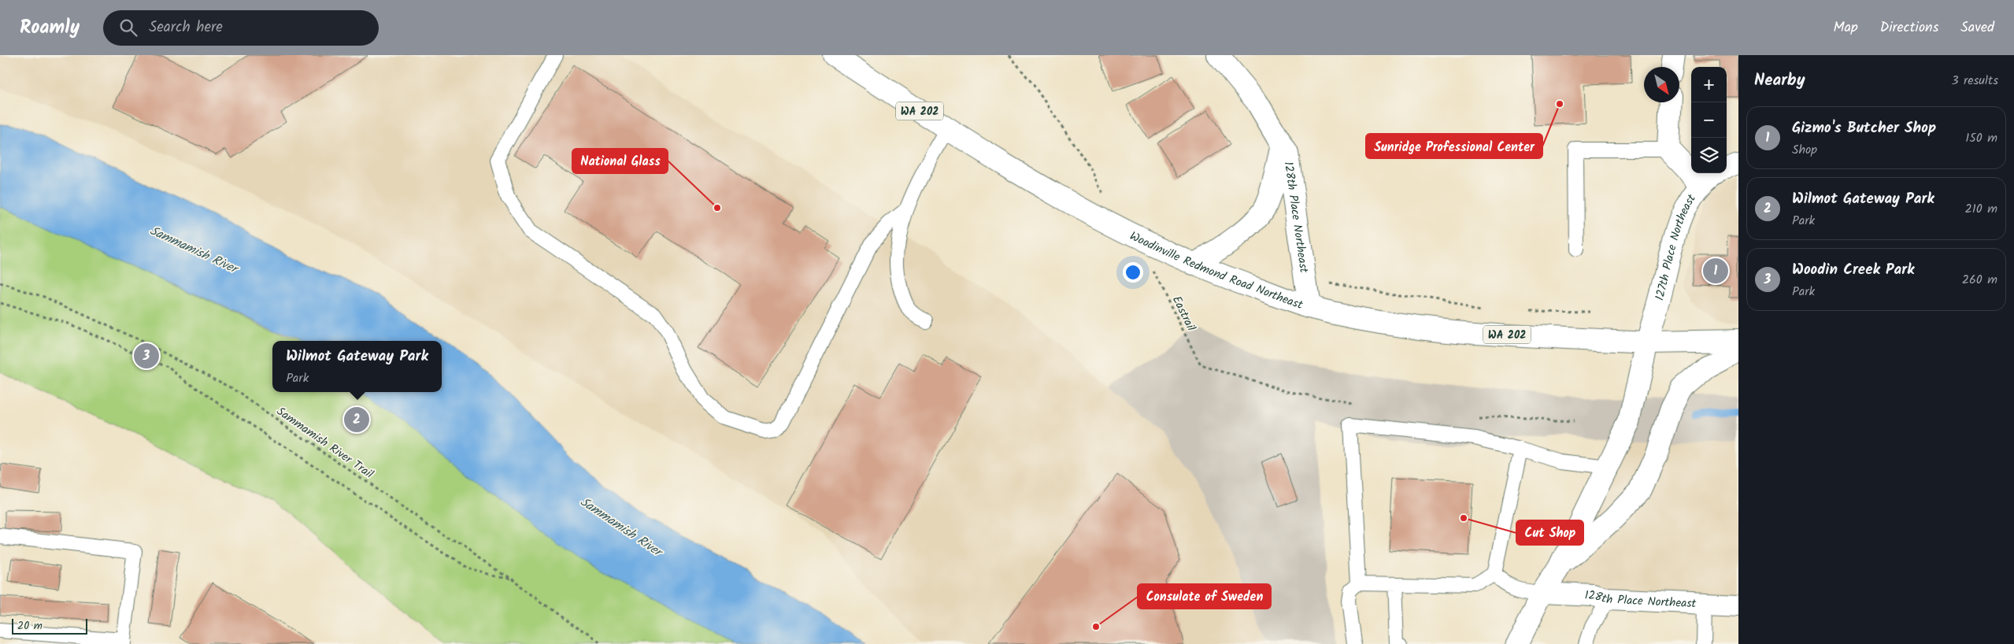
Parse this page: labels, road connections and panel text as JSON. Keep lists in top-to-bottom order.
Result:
{
  "streets": {
    "main road": [
      "WA 202",
      "128th Place Northeast",
      "127th Place Northeast",
      "Woodinville Redmond Road Northeast"
    ],
    "path": ["Eastrail", "Sammamish River Trail"]
  },
  "crossings": [
    ["128th Place Northeast", "Woodinville Redmond Road Northeast"],
    ["127th Place Northeast", "Woodinville Redmond Road Northeast"]
  ],
  "water": ["Sammamish River"],
  "places": [
    "Sunridge Professional Center",
    "National Glass",
    "Cut Shop",
    "Consulate of Sweden"
  ],
  "scale_bar": "20 m",
  "north": "bottom right",
  "page": {
    "header": "Roamly",
    "search": "Search here",
    "nav": ["Map", "Directions", "Saved"],
    "heading": ["Nearby", "3 results"],
    "map_buttons": ["+", "−"],
    "list": [
      {
        "mark": "1",
        "name": "Gizmo's Butcher Shop",
        "note": "Shop",
        "value": "150 m"
      },
      {
        "mark": "2",
        "name": "Wilmot Gateway Park",
        "note": "Park",
        "value": "210 m"
      },
      {
        "mark": "3",
        "name": "Woodin Creek Park",
        "note": "Park",
        "value": "260 m"
      }
    ],
    "pins": ["1", "3", "2"],
    "popup": ["Wilmot Gateway Park", "Park"],
    "scale": "20 m"
  }
}
